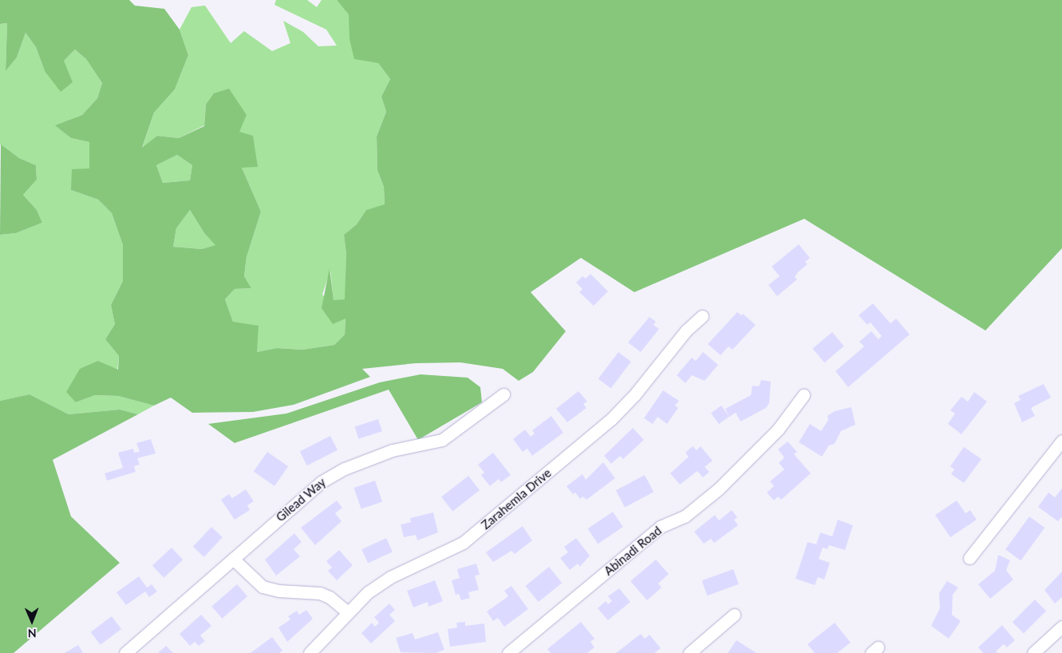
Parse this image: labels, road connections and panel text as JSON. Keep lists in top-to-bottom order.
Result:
{
  "streets": {
    "street": ["Zarahemla Drive", "Gilead Way", "Abinadi Road"]
  },
  "north": "bottom"
}
